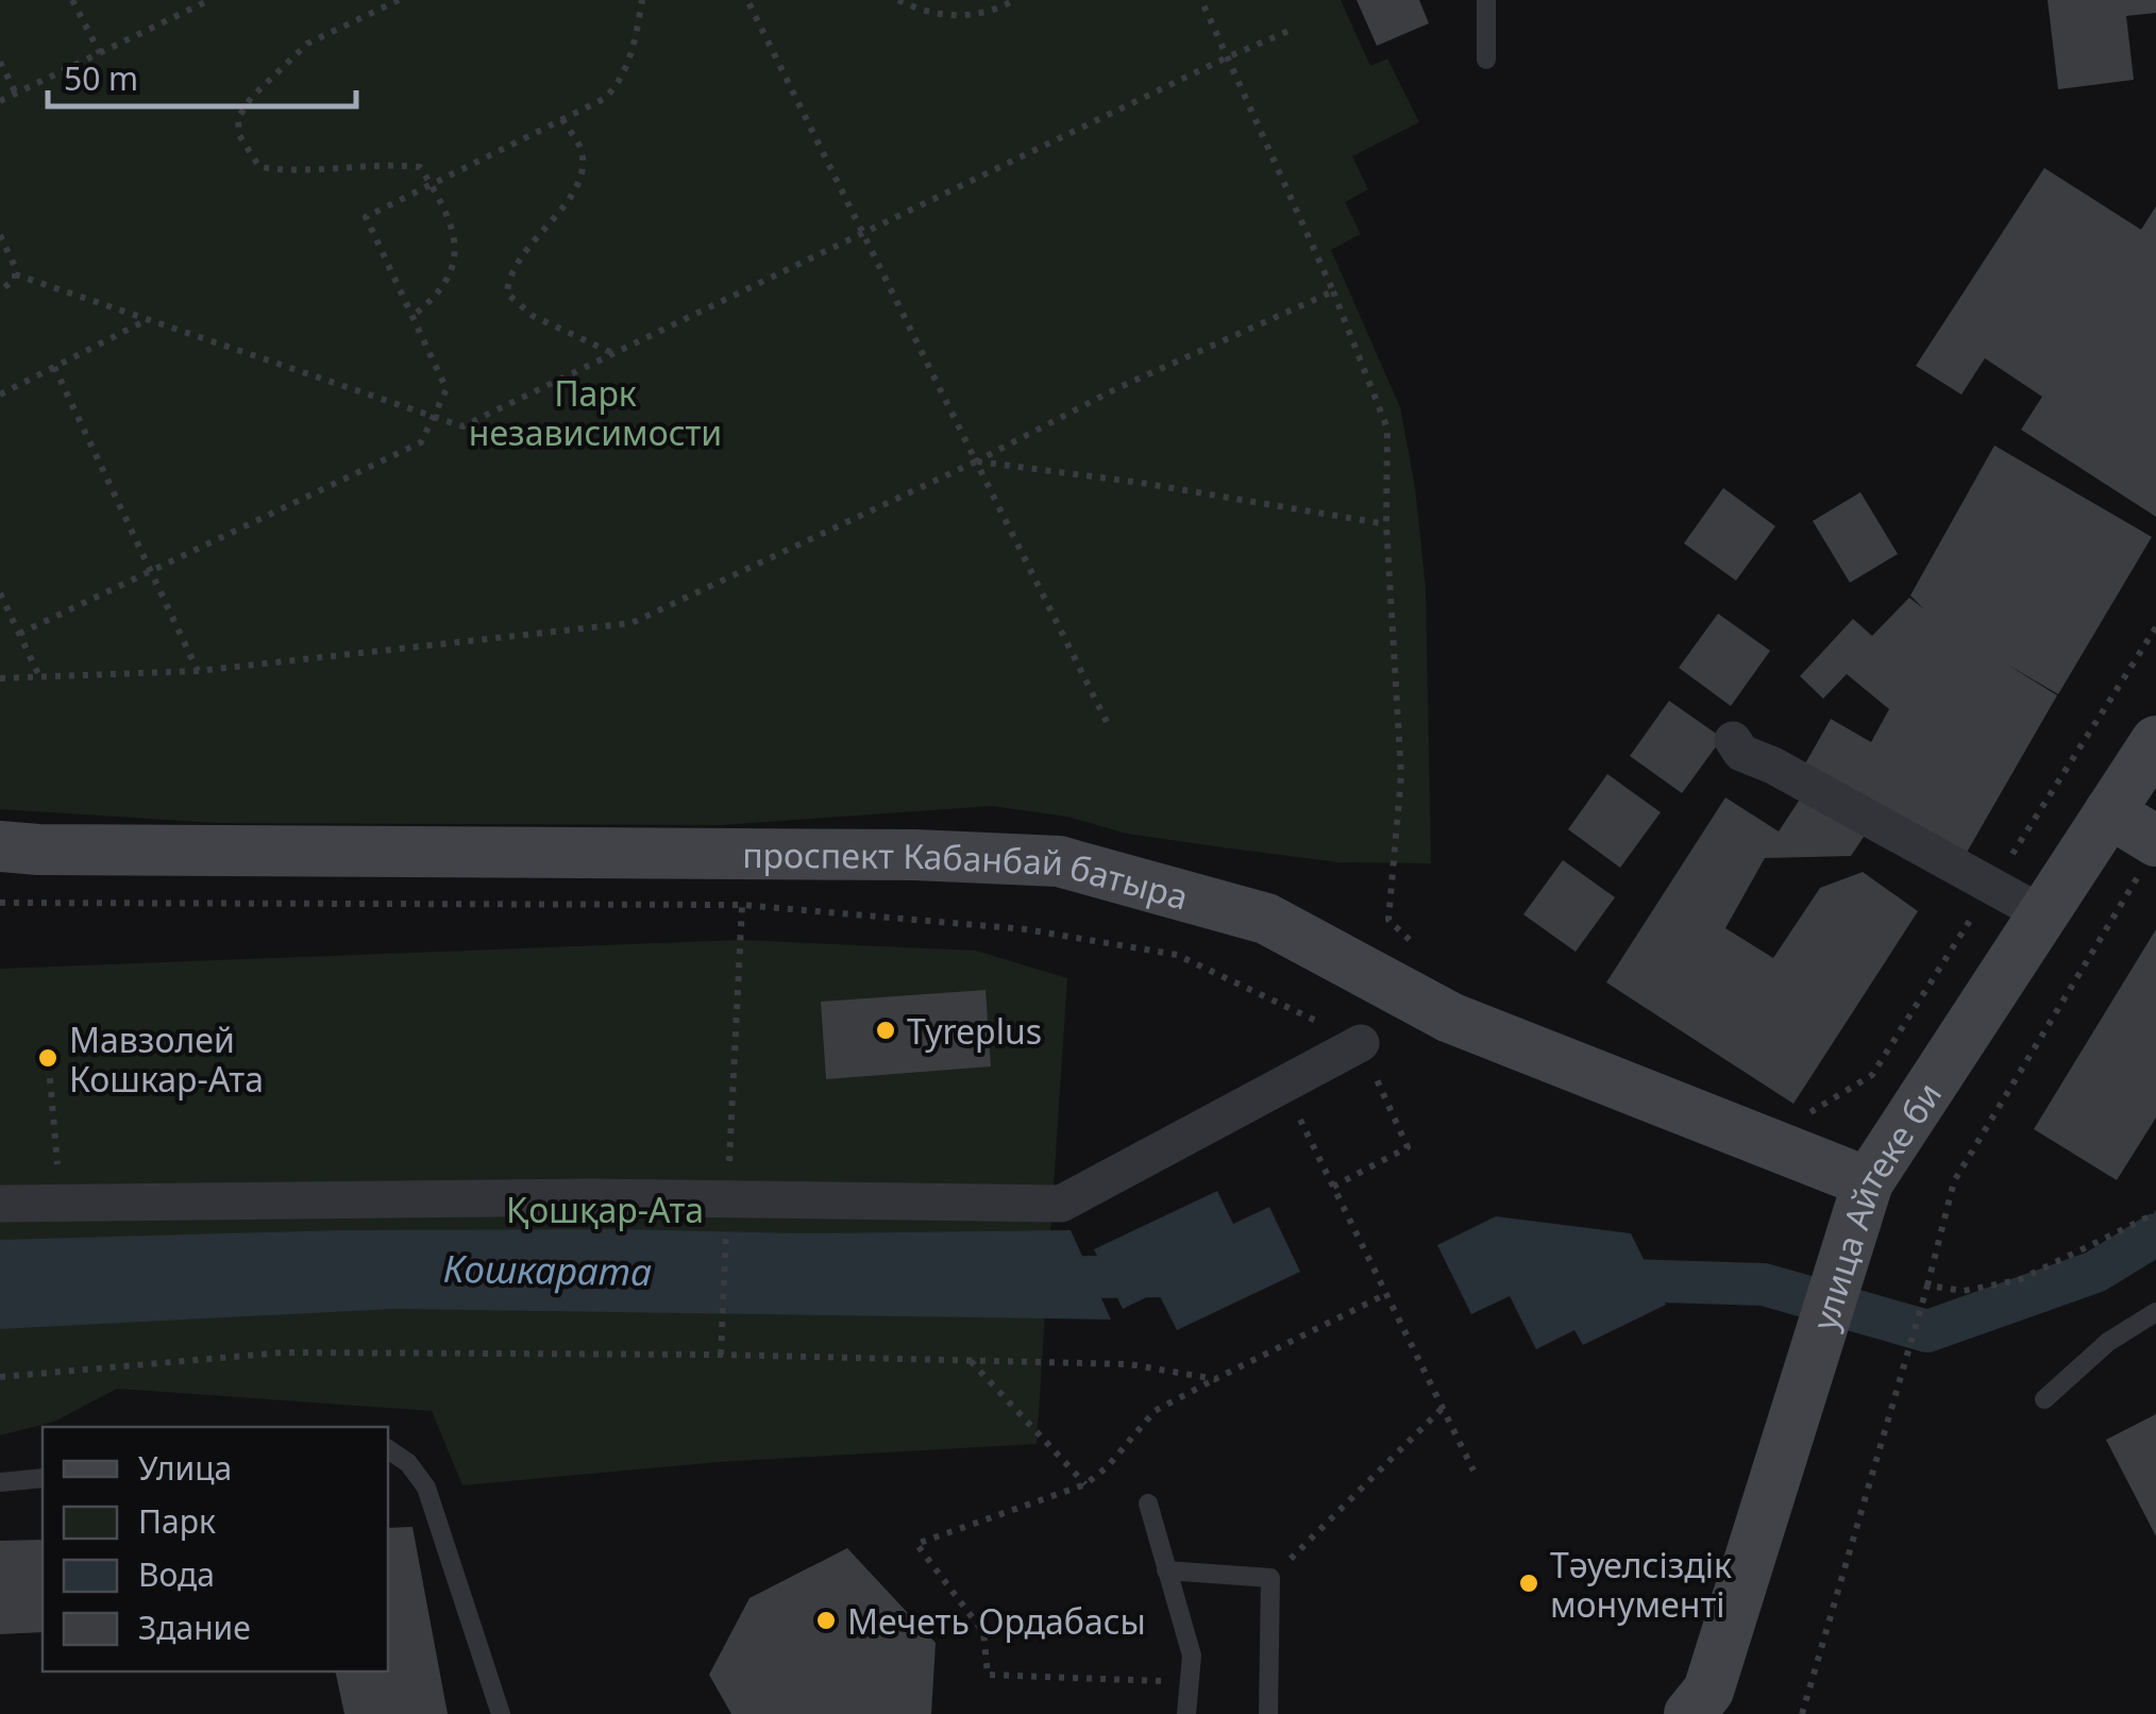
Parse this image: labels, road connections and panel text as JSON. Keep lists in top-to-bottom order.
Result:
{
  "streets": {
    "street": ["проспект Кабанбай батыра", "улица Айтеке би"]
  },
  "crossings": [
    ["проспект Кабанбай батыра", "улица Айтеке би"]
  ],
  "water": ["Кошкарата"],
  "parks": ["Парк независимости", "Қошқар-Ата"],
  "places": [
    "Tyreplus",
    "Мавзолей Кошкар-Ата",
    "Тәуелсіздік монументі",
    "Мечеть Ордабасы"
  ],
  "legend": [
    "Улица",
    "Парк",
    "Вода",
    "Здание"
  ],
  "scale_bar": "50 m"
}
